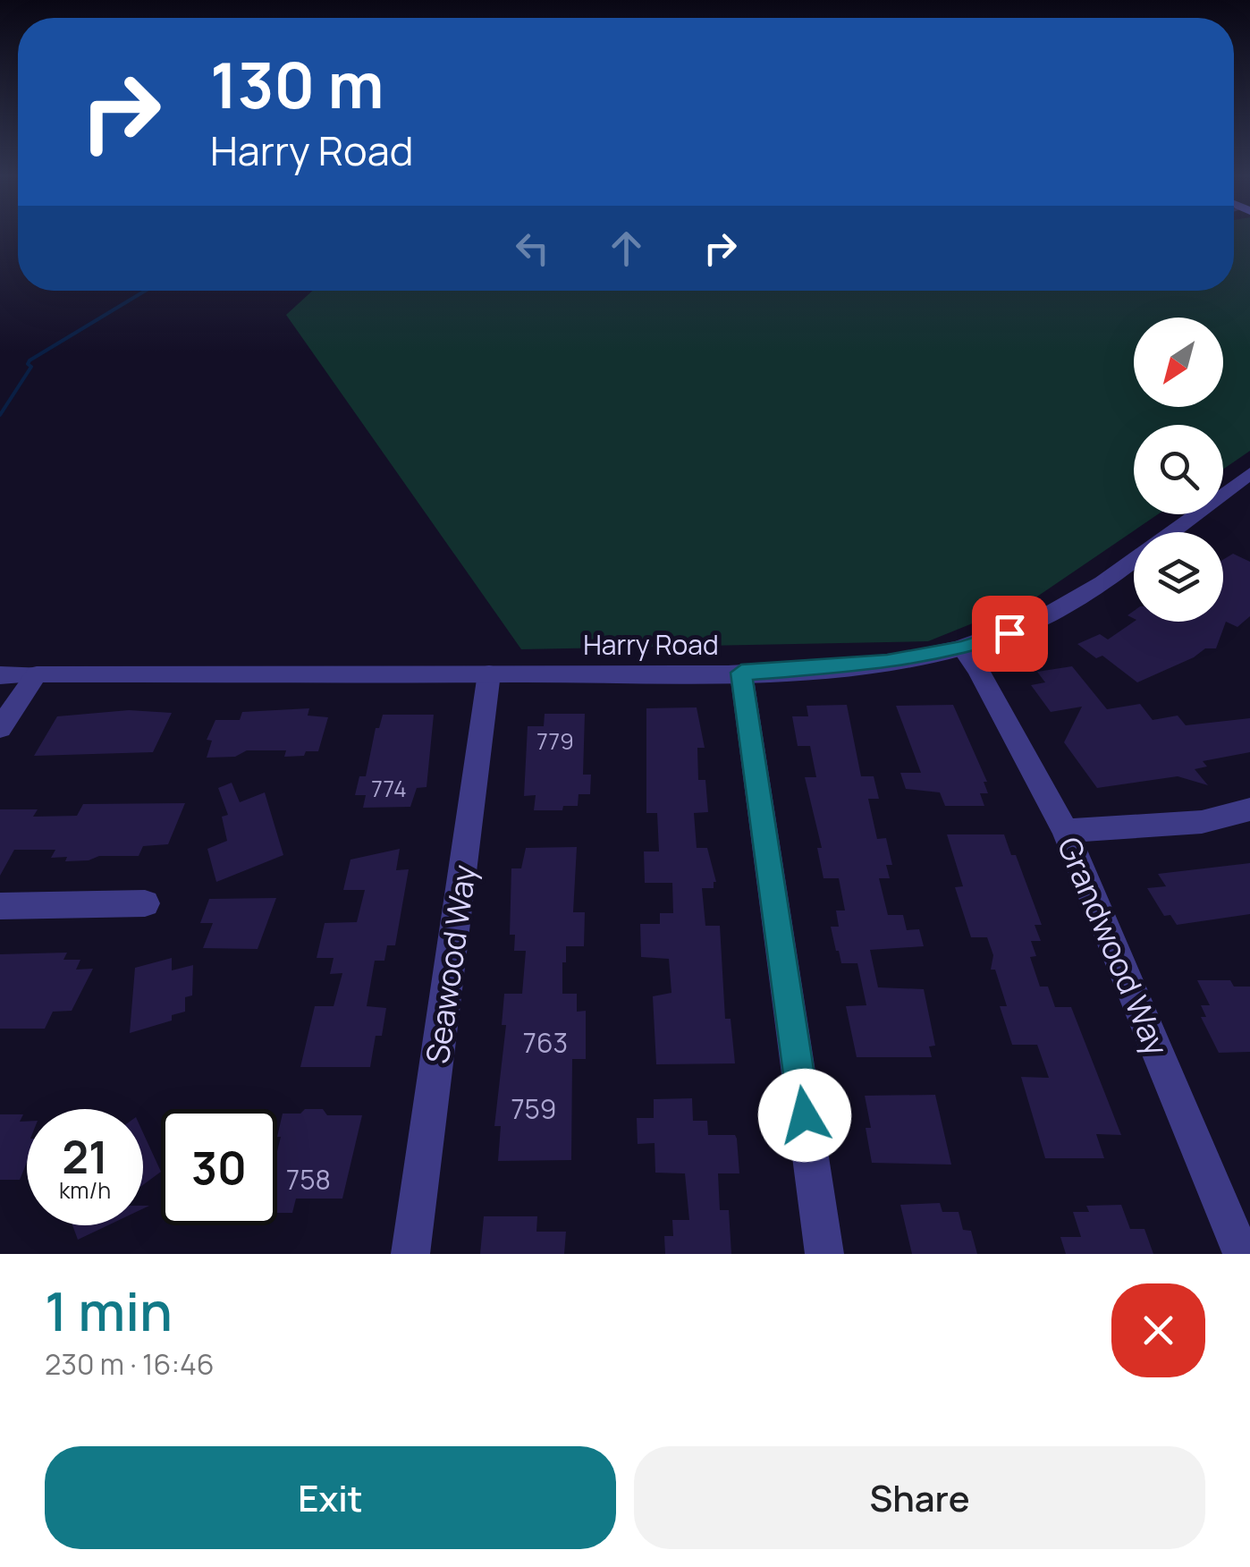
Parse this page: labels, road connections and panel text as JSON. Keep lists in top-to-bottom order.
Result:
{
  "streets": {
    "street": ["Harry Road", "Grandwood Way", "Seawood Way"]
  },
  "crossings": [
    ["Harry Road", "Grandwood Way"],
    ["Harry Road", "Seawood Way"]
  ],
  "house_numbers": [
    "779",
    "774",
    "763",
    "759",
    "758"
  ],
  "north": "bottom left",
  "page": {
    "turn": ["130 m", "Harry Road"],
    "speed": "21 km/h",
    "limit": "30",
    "heading": ["1 min", "230 m · 16:46"],
    "buttons": ["Exit", "Share"]
  }
}
